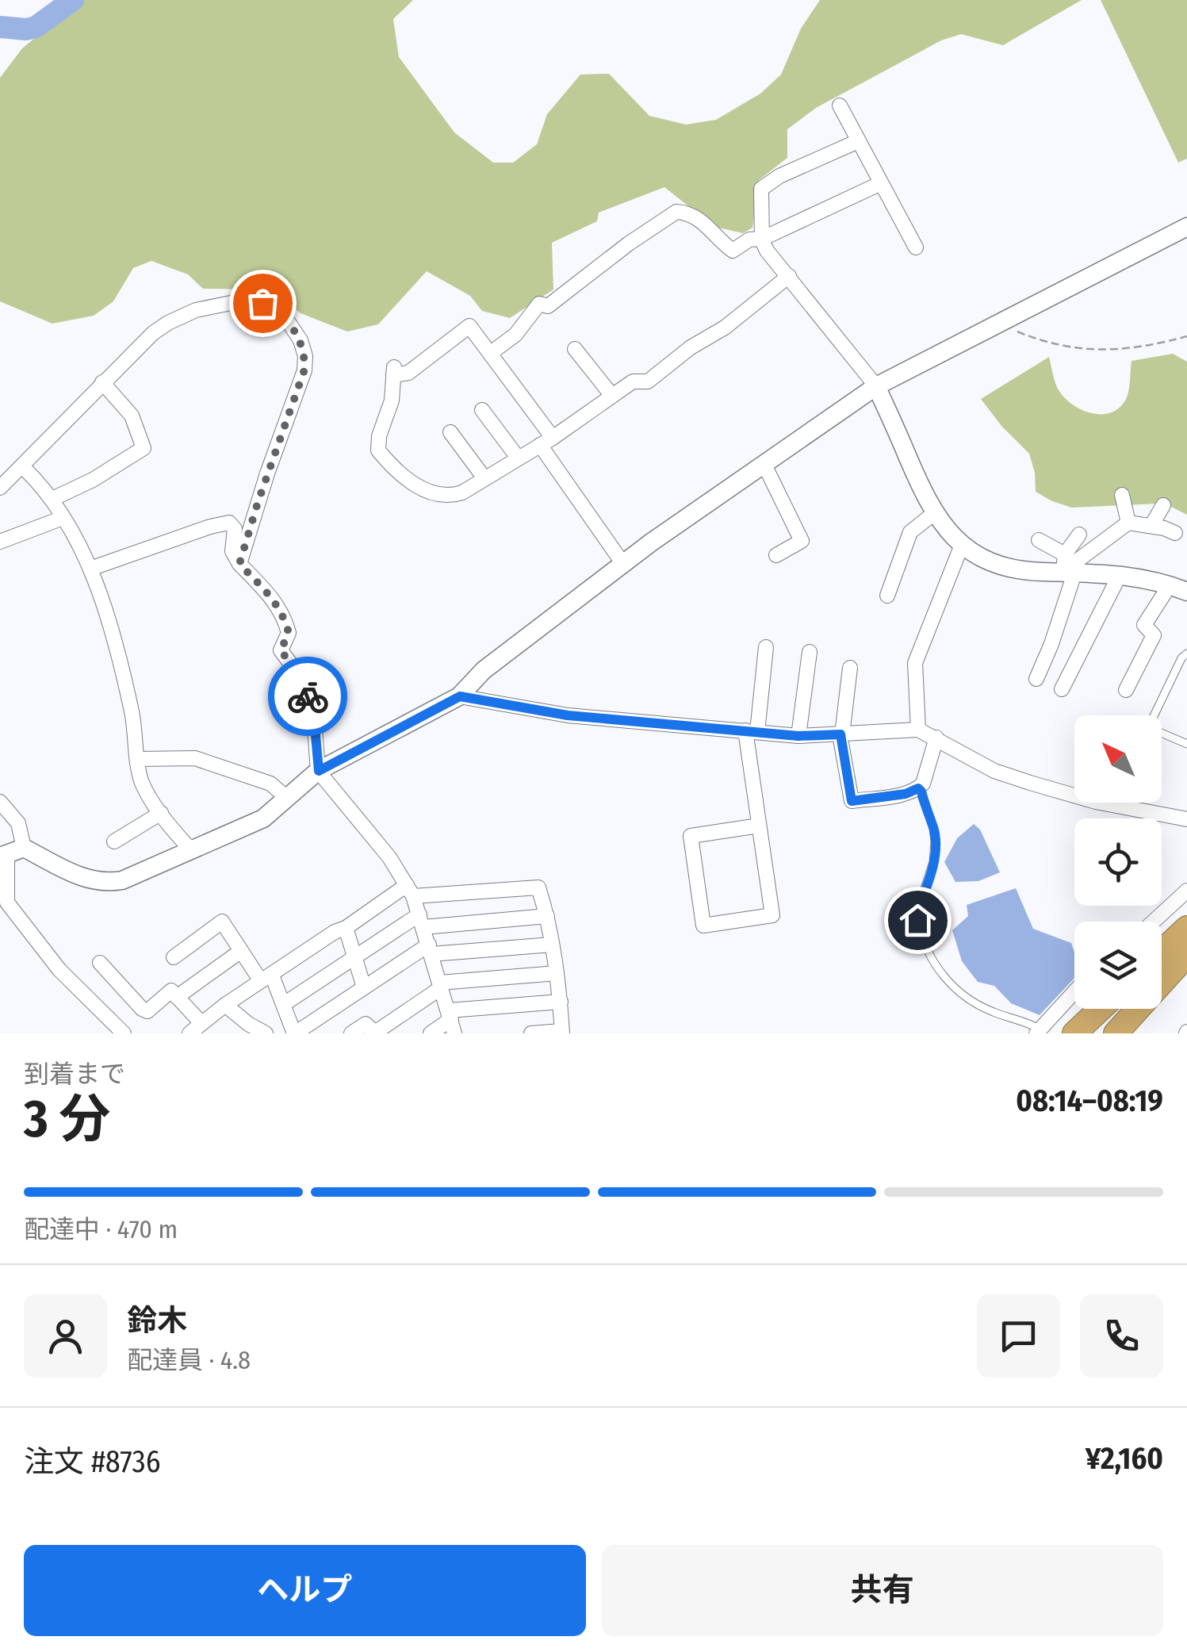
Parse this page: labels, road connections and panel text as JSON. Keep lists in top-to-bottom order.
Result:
{
  "north": "top left",
  "page": {
    "heading": ["3 分", "到着まで", "08:14–08:19"],
    "panel": [
      "鈴木",
      "配達員 · 4.8",
      "注文 #8736",
      "¥2,160"
    ],
    "bar": "配達中 · 470 m",
    "buttons": ["ヘルプ", "共有"]
  }
}
